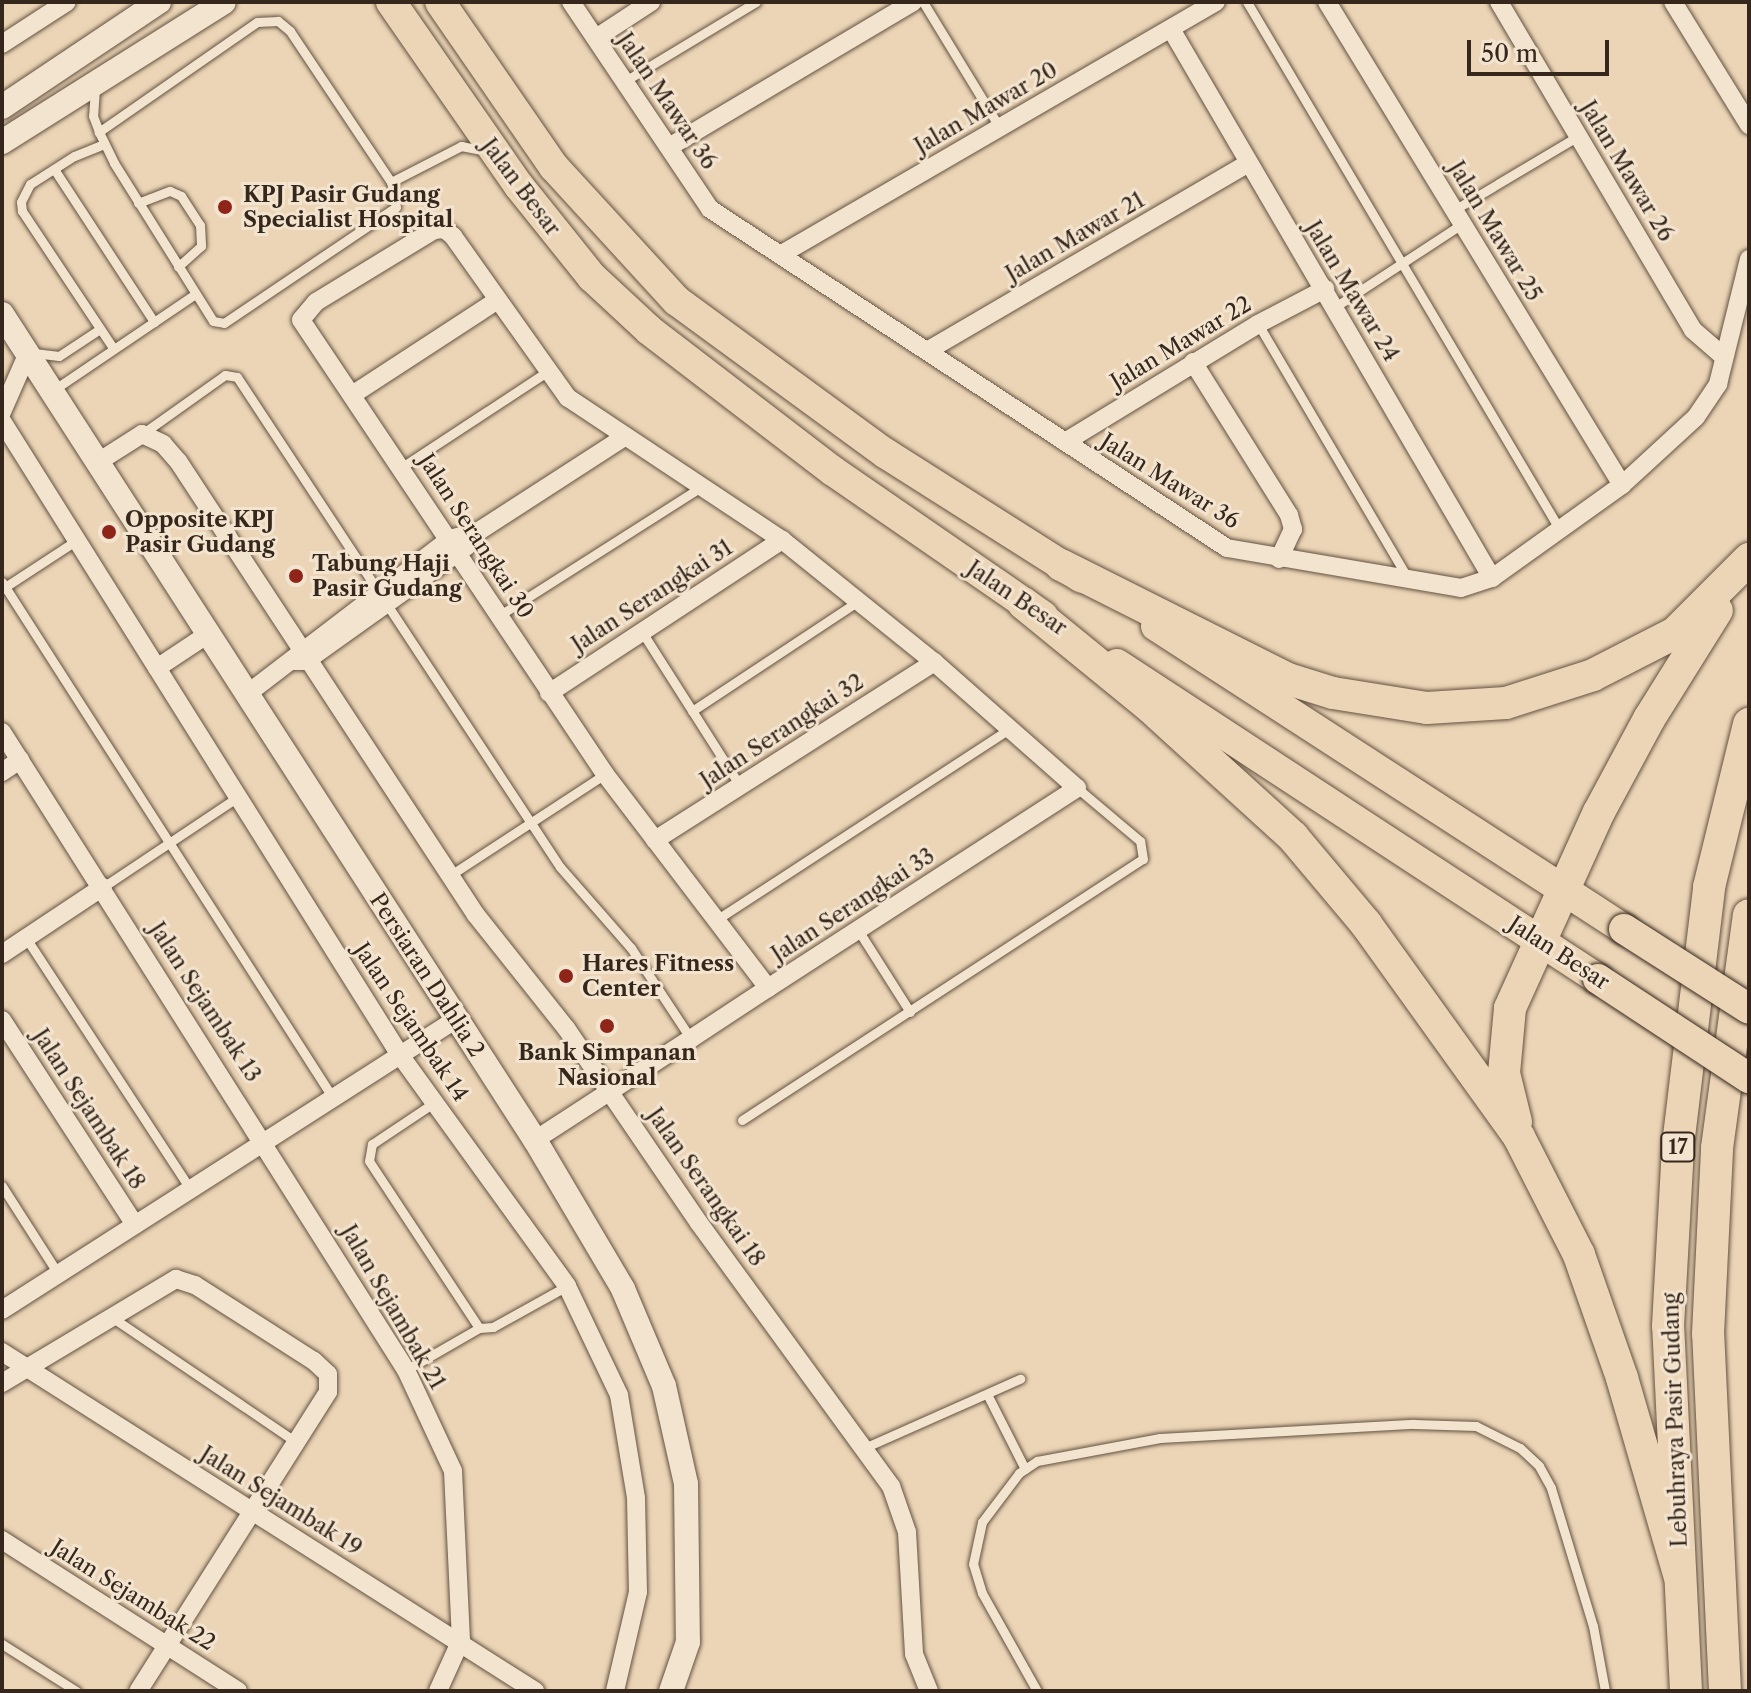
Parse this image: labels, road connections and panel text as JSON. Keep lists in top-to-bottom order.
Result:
{
  "streets": {
    "highway": ["17", "Lebuhraya Pasir Gudang"],
    "main road": ["Jalan Besar"],
    "street": [
      "Jalan Mawar 36",
      "Jalan Mawar 20",
      "Jalan Mawar 26",
      "Jalan Mawar 25",
      "Jalan Mawar 21",
      "Jalan Mawar 24",
      "Jalan Mawar 22",
      "Jalan Serangkai 30",
      "Jalan Serangkai 31",
      "Jalan Serangkai 32",
      "Jalan Serangkai 33",
      "Persiaran Dahlia 2",
      "Jalan Sejambak 13",
      "Jalan Sejambak 14",
      "Jalan Sejambak 18",
      "Jalan Serangkai 18",
      "Jalan Sejambak 21",
      "Jalan Sejambak 19",
      "Jalan Sejambak 22"
    ]
  },
  "crossings": [
    ["Jalan Mawar 36", "Jalan Mawar 20"],
    ["Jalan Mawar 36", "Jalan Mawar 26"],
    ["Jalan Mawar 36", "Jalan Mawar 25"],
    ["Jalan Mawar 36", "Jalan Mawar 21"],
    ["Jalan Mawar 36", "Jalan Mawar 24"],
    ["Jalan Mawar 36", "Jalan Mawar 22"],
    ["Jalan Mawar 20", "Jalan Mawar 24"],
    ["Jalan Mawar 21", "Jalan Mawar 24"],
    ["Jalan Mawar 24", "Jalan Mawar 22"],
    ["Jalan Serangkai 30", "Jalan Serangkai 31"],
    ["Jalan Serangkai 30", "Jalan Serangkai 32"],
    ["Jalan Serangkai 30", "Jalan Serangkai 33"],
    ["Jalan Serangkai 33", "Persiaran Dahlia 2"],
    ["Jalan Serangkai 33", "Jalan Serangkai 18"],
    ["Jalan Sejambak 13", "Jalan Sejambak 21"],
    ["Jalan Sejambak 21", "Jalan Sejambak 19"]
  ],
  "places": [
    "KPJ Pasir Gudang Specialist Hospital",
    "Opposite KPJ Pasir Gudang",
    "Tabung Haji Pasir Gudang",
    "Hares Fitness Center",
    "Bank Simpanan Nasional"
  ],
  "scale_bar": "50 m"
}
